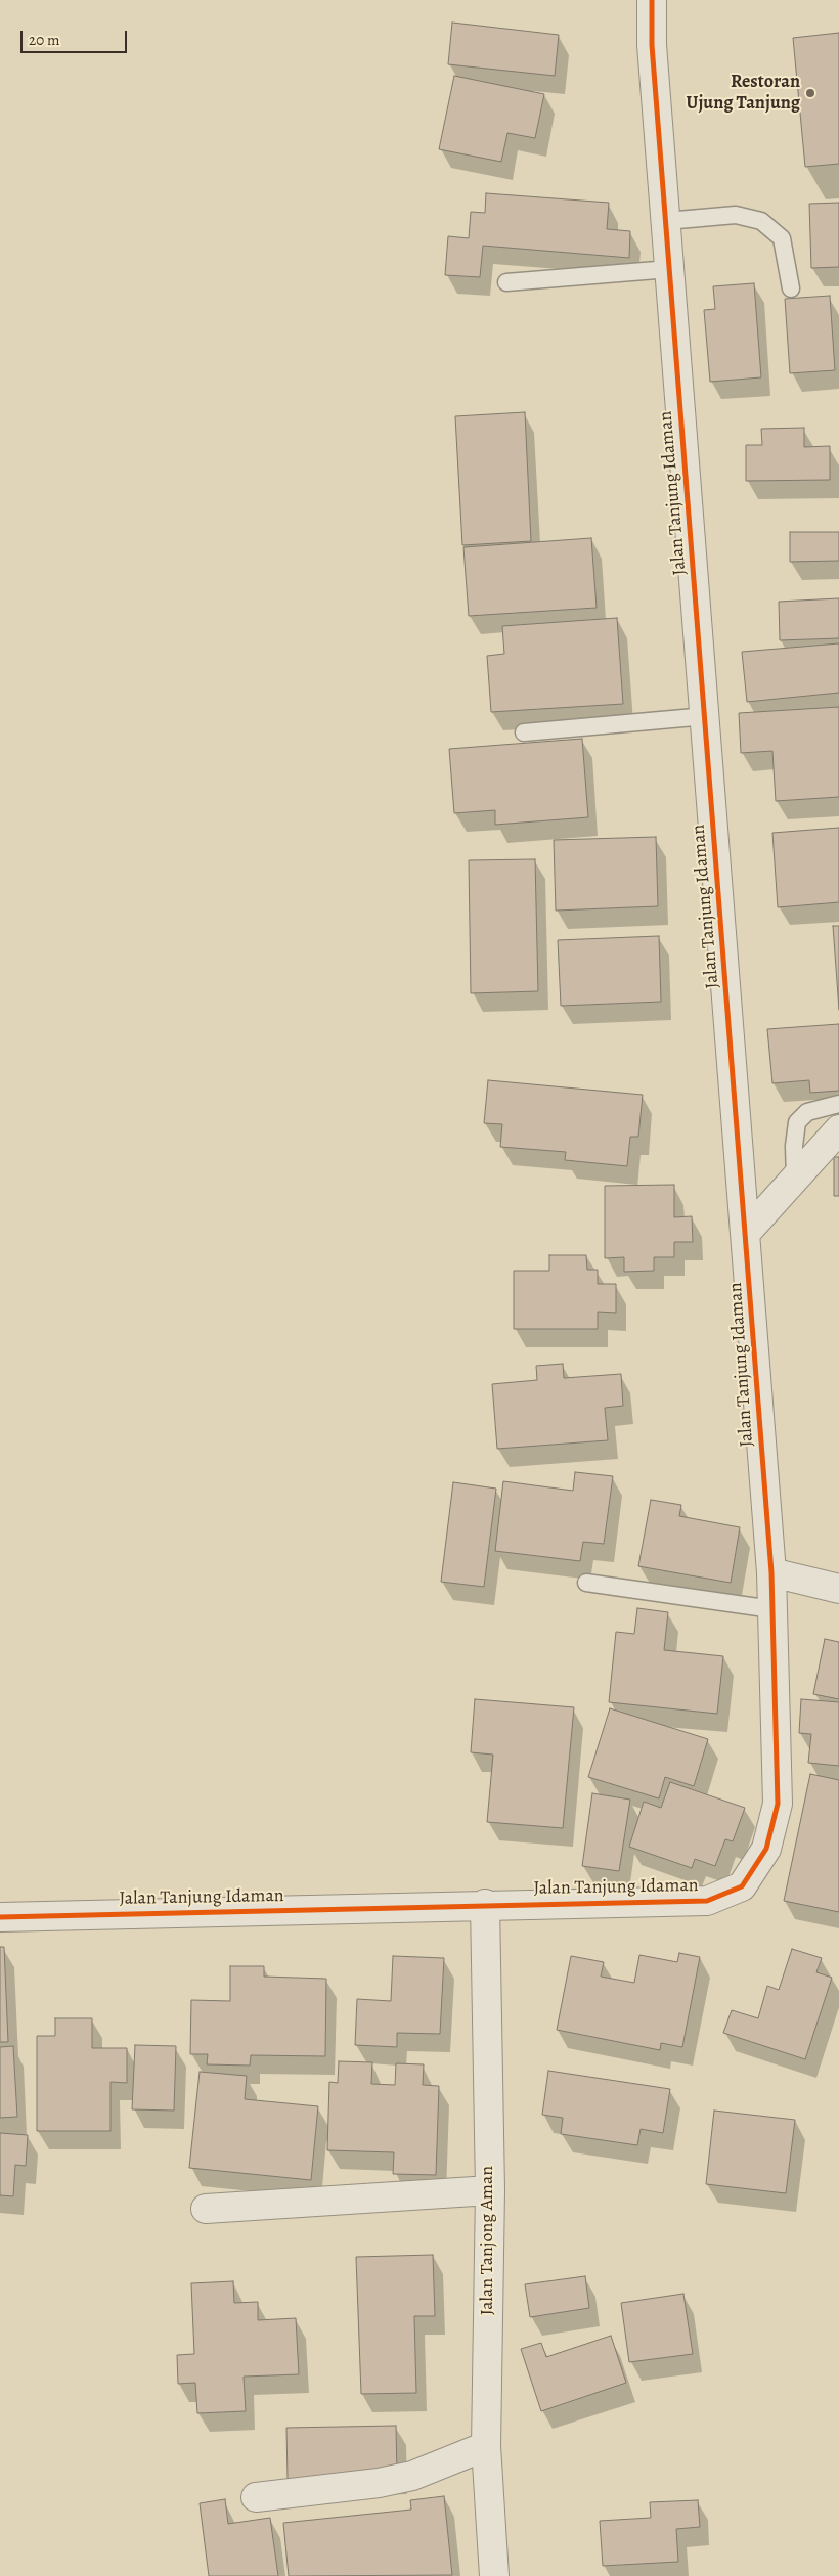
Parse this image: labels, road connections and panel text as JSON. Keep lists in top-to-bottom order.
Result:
{
  "streets": {
    "street": ["Jalan Tanjung Idaman", "Jalan Tanjong Aman"]
  },
  "crossings": [
    ["Jalan Tanjung Idaman", "Jalan Tanjong Aman"]
  ],
  "places": ["Restoran Ujung Tanjung"],
  "scale_bar": "20 m"
}
